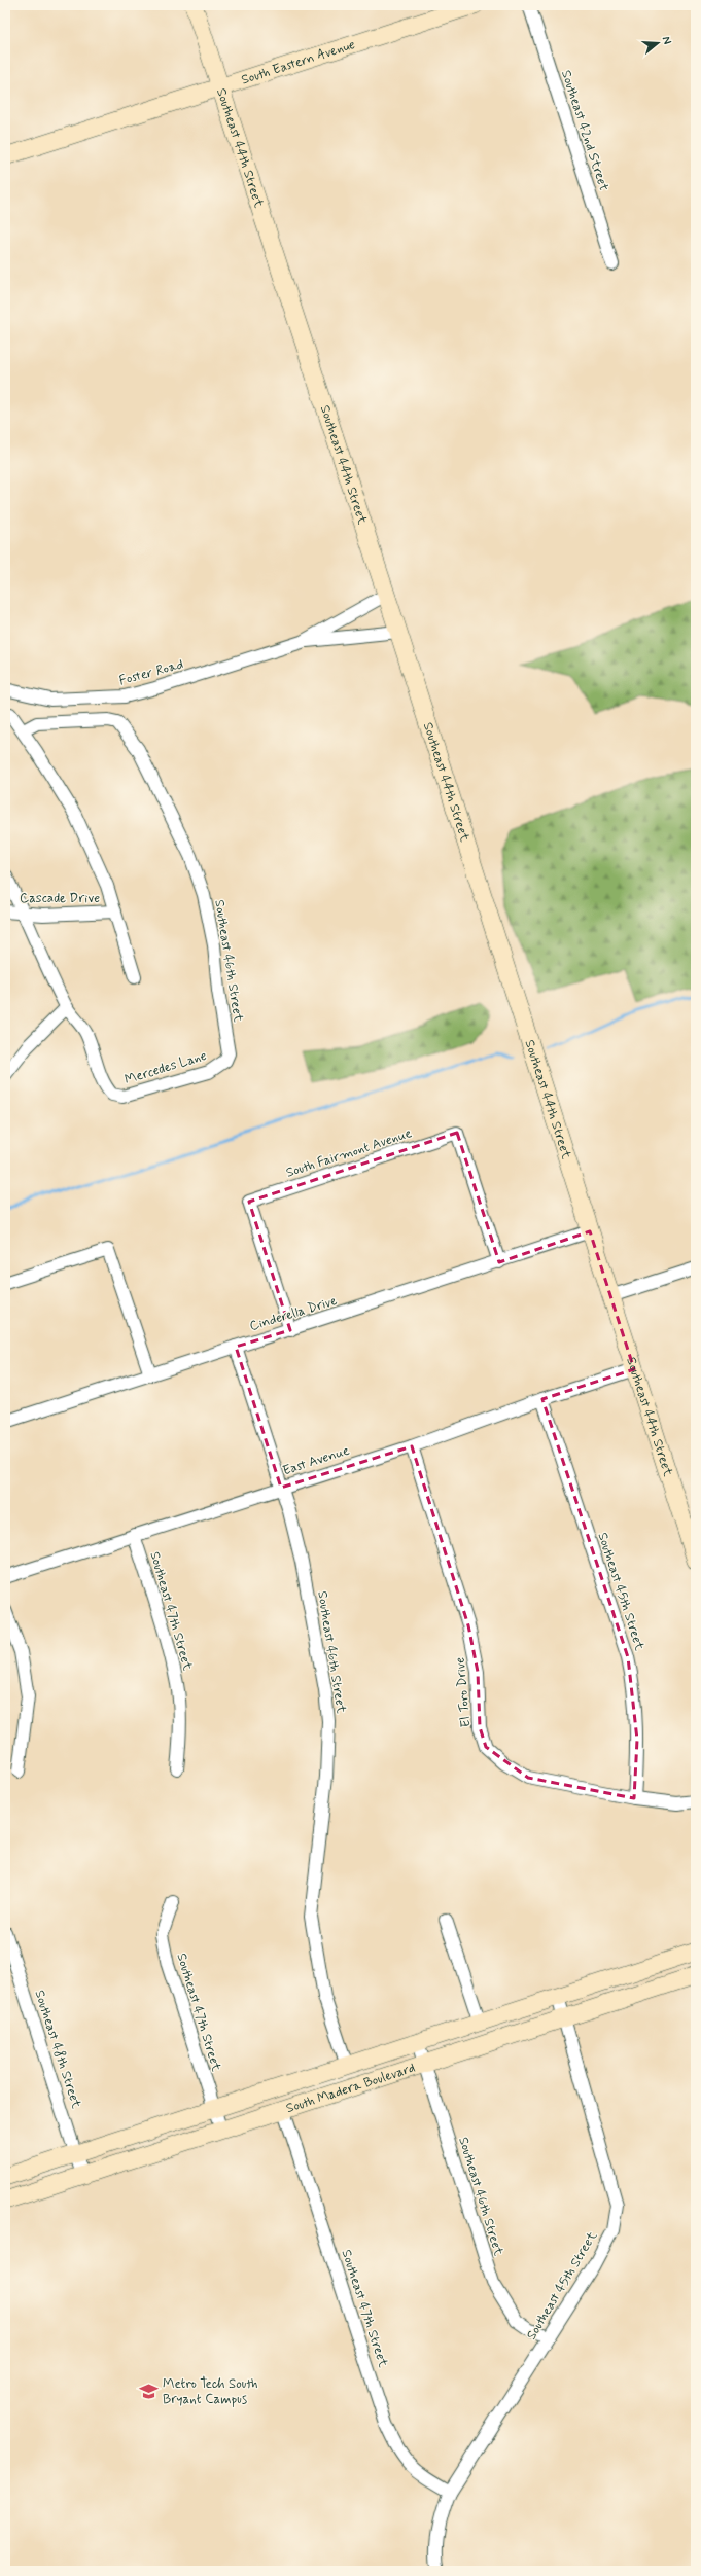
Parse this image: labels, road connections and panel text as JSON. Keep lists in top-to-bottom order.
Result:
{
  "streets": {
    "main road": ["South Eastern Avenue", "Southeast 44th Street", "South Madera Boulevard"],
    "street": [
      "Southeast 42nd Street",
      "Foster Road",
      "Cascade Drive",
      "Southeast 46th Street",
      "Mercedes Lane",
      "South Fairmont Avenue",
      "Cinderella Drive",
      "East Avenue",
      "Southeast 45th Street",
      "Southeast 47th Street",
      "El Toro Drive",
      "Southeast 48th Street"
    ]
  },
  "crossings": [
    ["South Eastern Avenue", "Southeast 44th Street"],
    ["Southeast 44th Street", "Foster Road"],
    ["Southeast 44th Street", "Cinderella Drive"],
    ["Southeast 44th Street", "East Avenue"],
    ["Southeast 46th Street", "Mercedes Lane"],
    ["Southeast 46th Street", "Cinderella Drive"],
    ["Southeast 46th Street", "East Avenue"],
    ["Southeast 46th Street", "Southeast 45th Street"],
    ["Southeast 46th Street", "South Madera Boulevard"],
    ["South Fairmont Avenue", "Cinderella Drive"],
    ["East Avenue", "Southeast 45th Street"],
    ["East Avenue", "Southeast 47th Street"],
    ["East Avenue", "El Toro Drive"],
    ["Southeast 45th Street", "Southeast 47th Street"],
    ["Southeast 45th Street", "El Toro Drive"],
    ["Southeast 45th Street", "South Madera Boulevard"],
    ["Southeast 47th Street", "South Madera Boulevard"],
    ["Southeast 48th Street", "South Madera Boulevard"]
  ],
  "places": {
    "school or university": ["Metro Tech South Bryant Campus"]
  },
  "north": "right"
}
